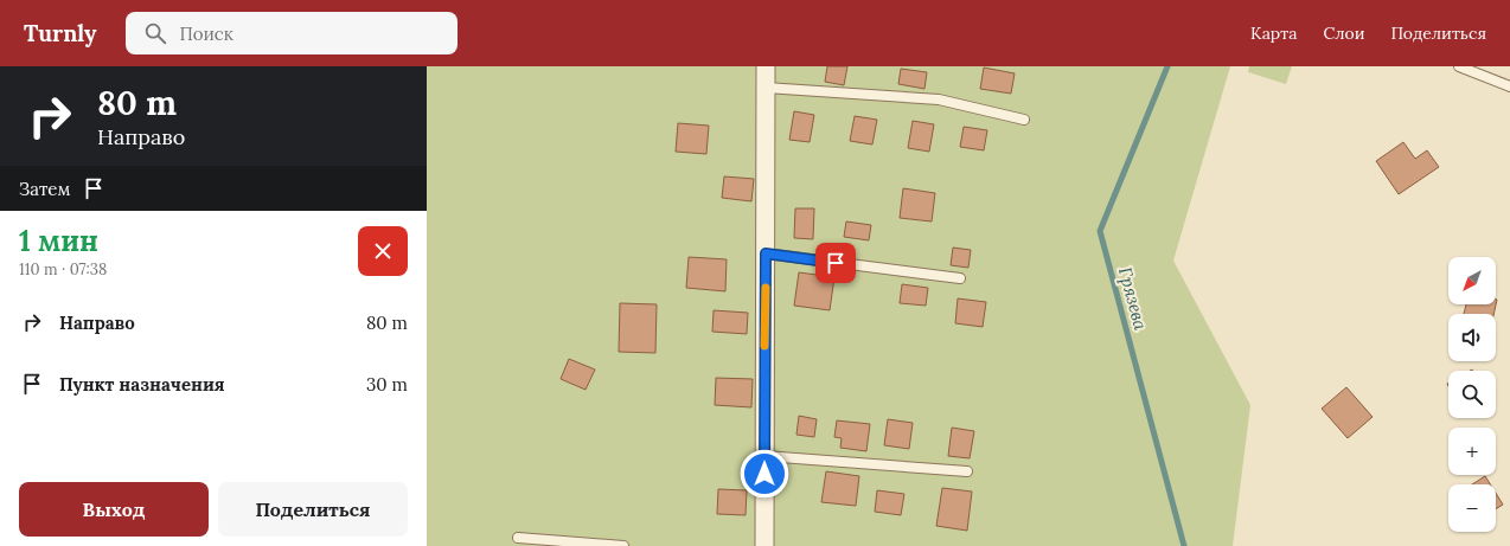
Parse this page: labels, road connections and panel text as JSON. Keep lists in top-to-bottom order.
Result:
{
  "water": ["Грязева"],
  "north": "bottom left",
  "page": {
    "header": "Turnly",
    "search": "Поиск",
    "nav": ["Карта", "Слои", "Поделиться"],
    "turn": ["80 m", "Направо"],
    "then": "Затем",
    "heading": ["1 мин", "110 m · 07:38"],
    "map_buttons": ["+", "−"],
    "list": [
      {
        "name": "Направо",
        "value": "80 m"
      },
      {
        "name": "Пункт назначения",
        "value": "30 m"
      }
    ],
    "buttons": ["Выход", "Поделиться"]
  }
}
